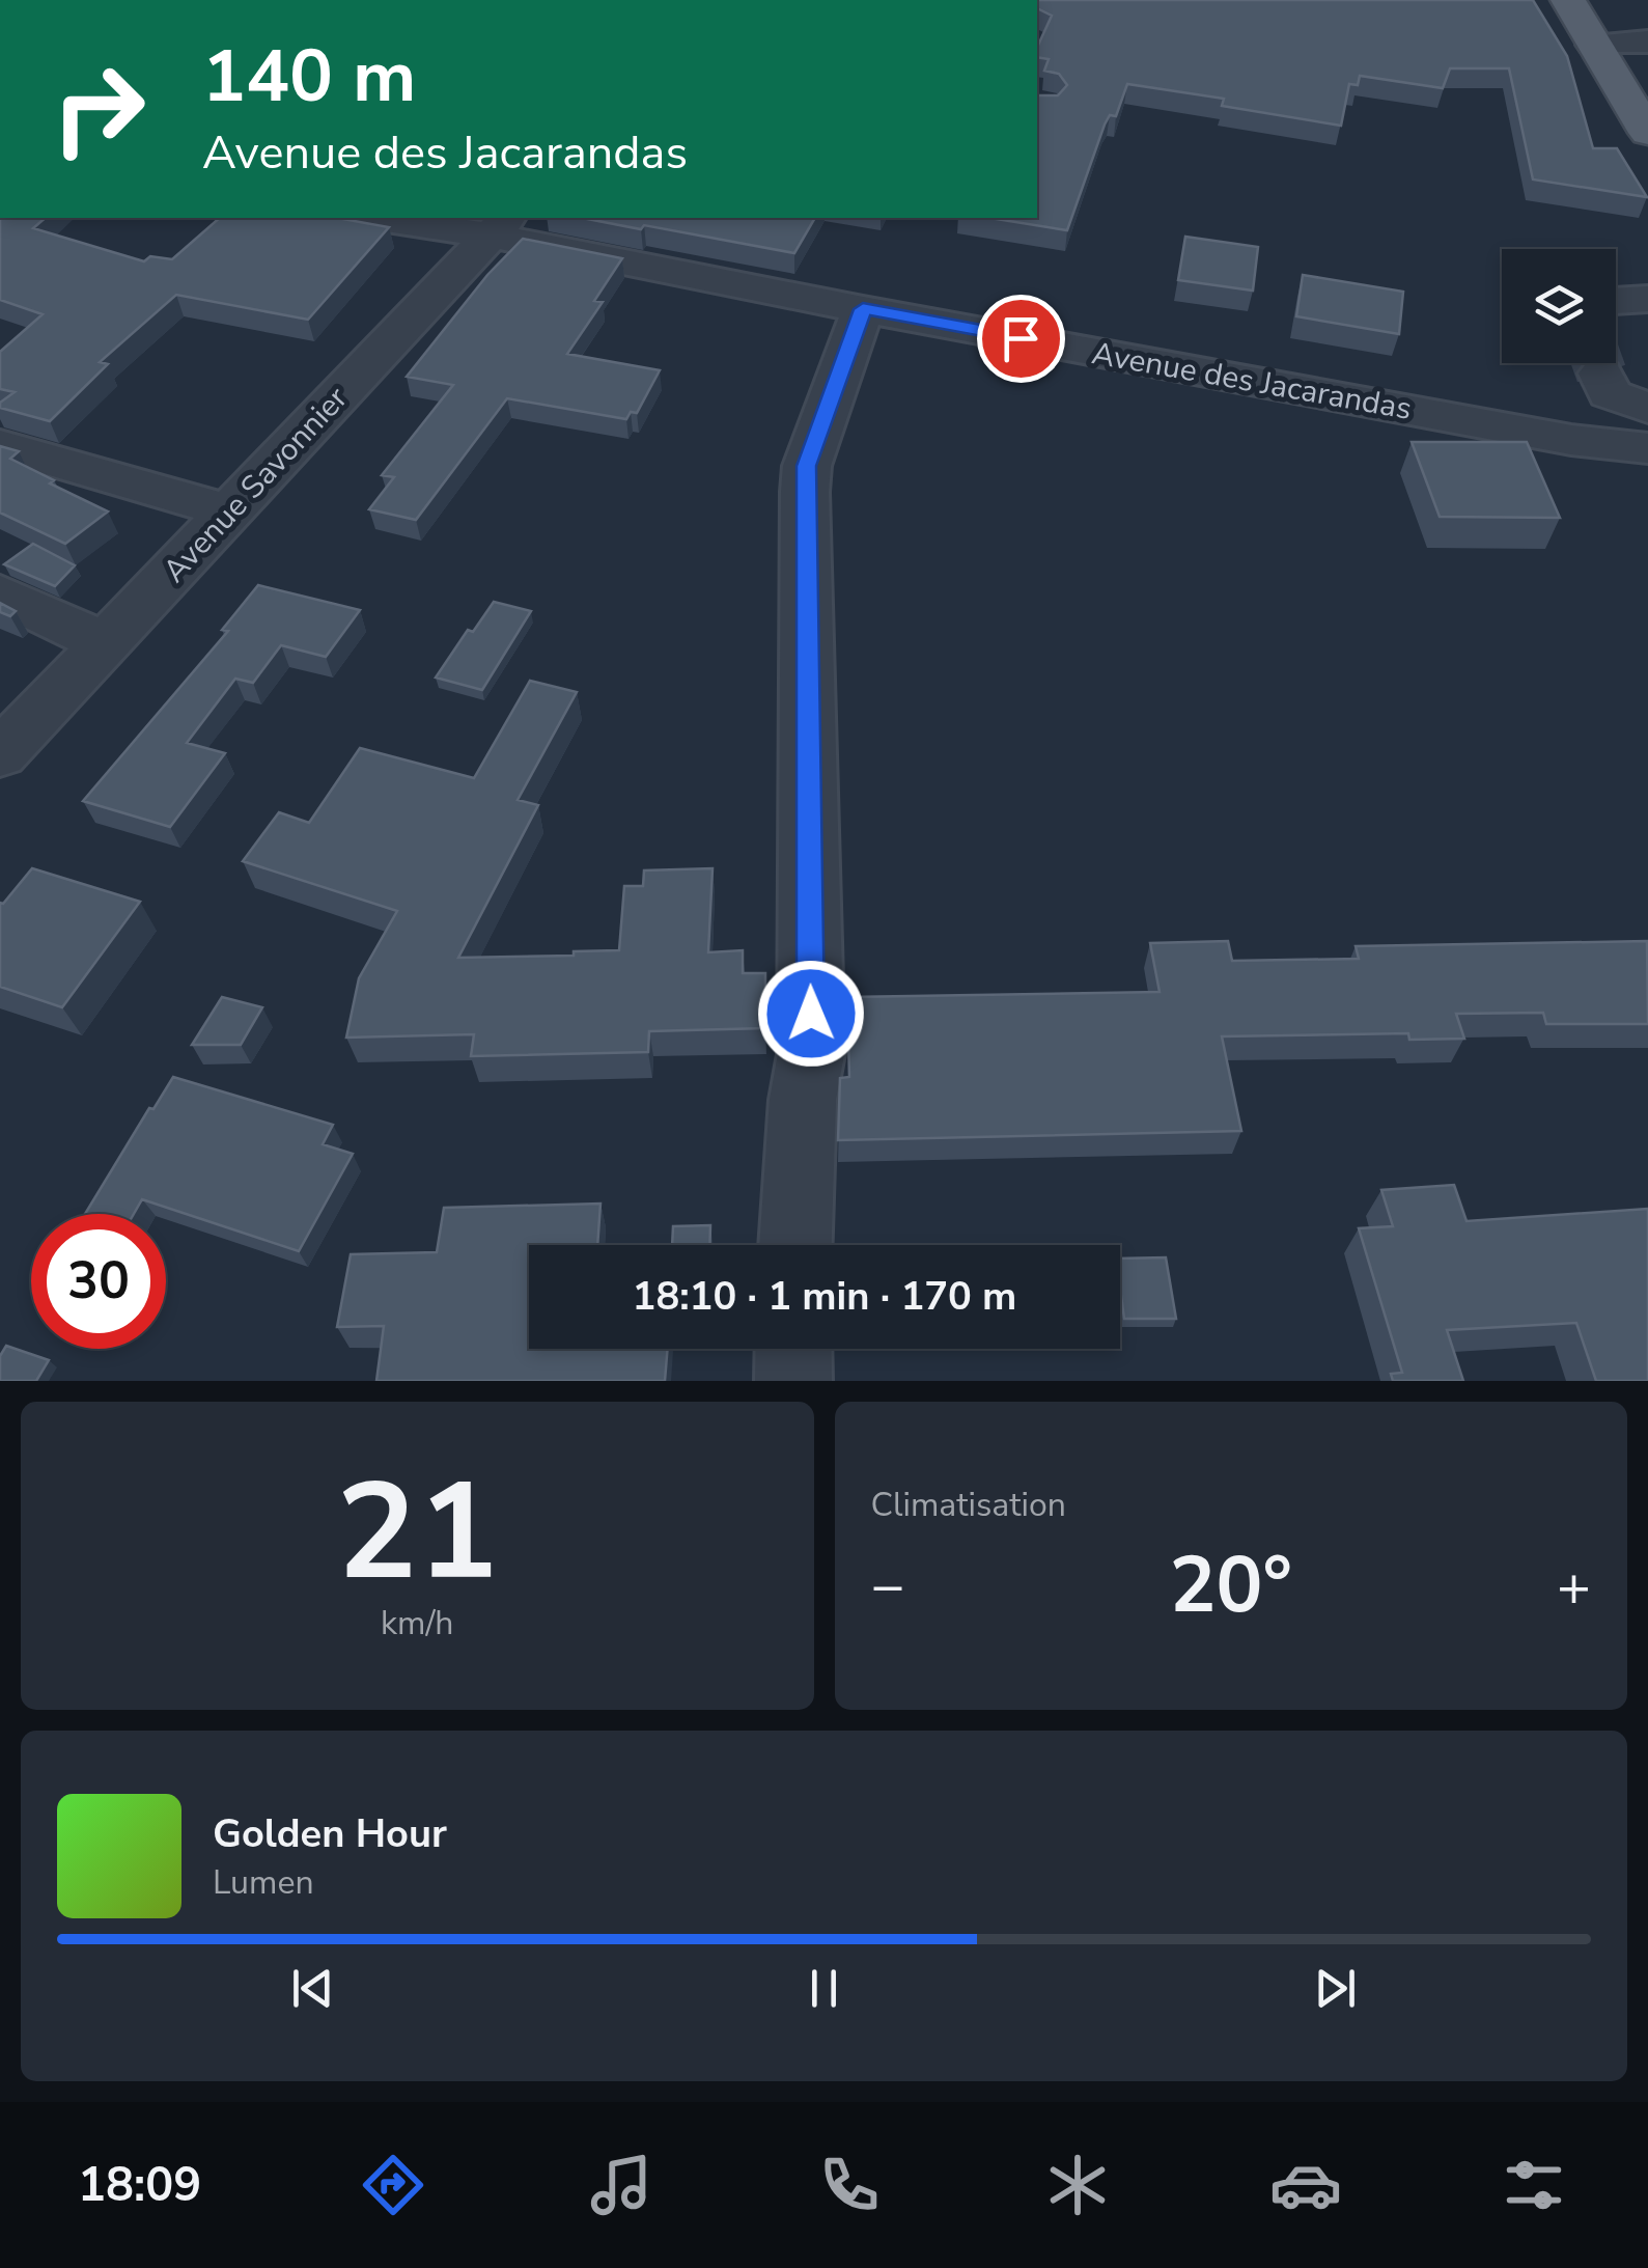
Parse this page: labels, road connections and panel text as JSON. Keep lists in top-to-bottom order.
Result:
{
  "streets": {
    "street": ["Avenue des Jacarandas", "Avenue Savonnier"]
  },
  "crossings": [
    ["Avenue des Jacarandas", "Avenue Savonnier"]
  ],
  "page": {
    "turn": ["140 m", "Avenue des Jacarandas"],
    "limit": "30",
    "trip": "18:10 · 1 min · 170 m",
    "tile": [
      ["21", "km/h"],
      "Climatisation"
    ],
    "heat": ["−", "20°", "+"],
    "song": ["Golden Hour", "Lumen"],
    "tabs": "18:09"
  }
}
